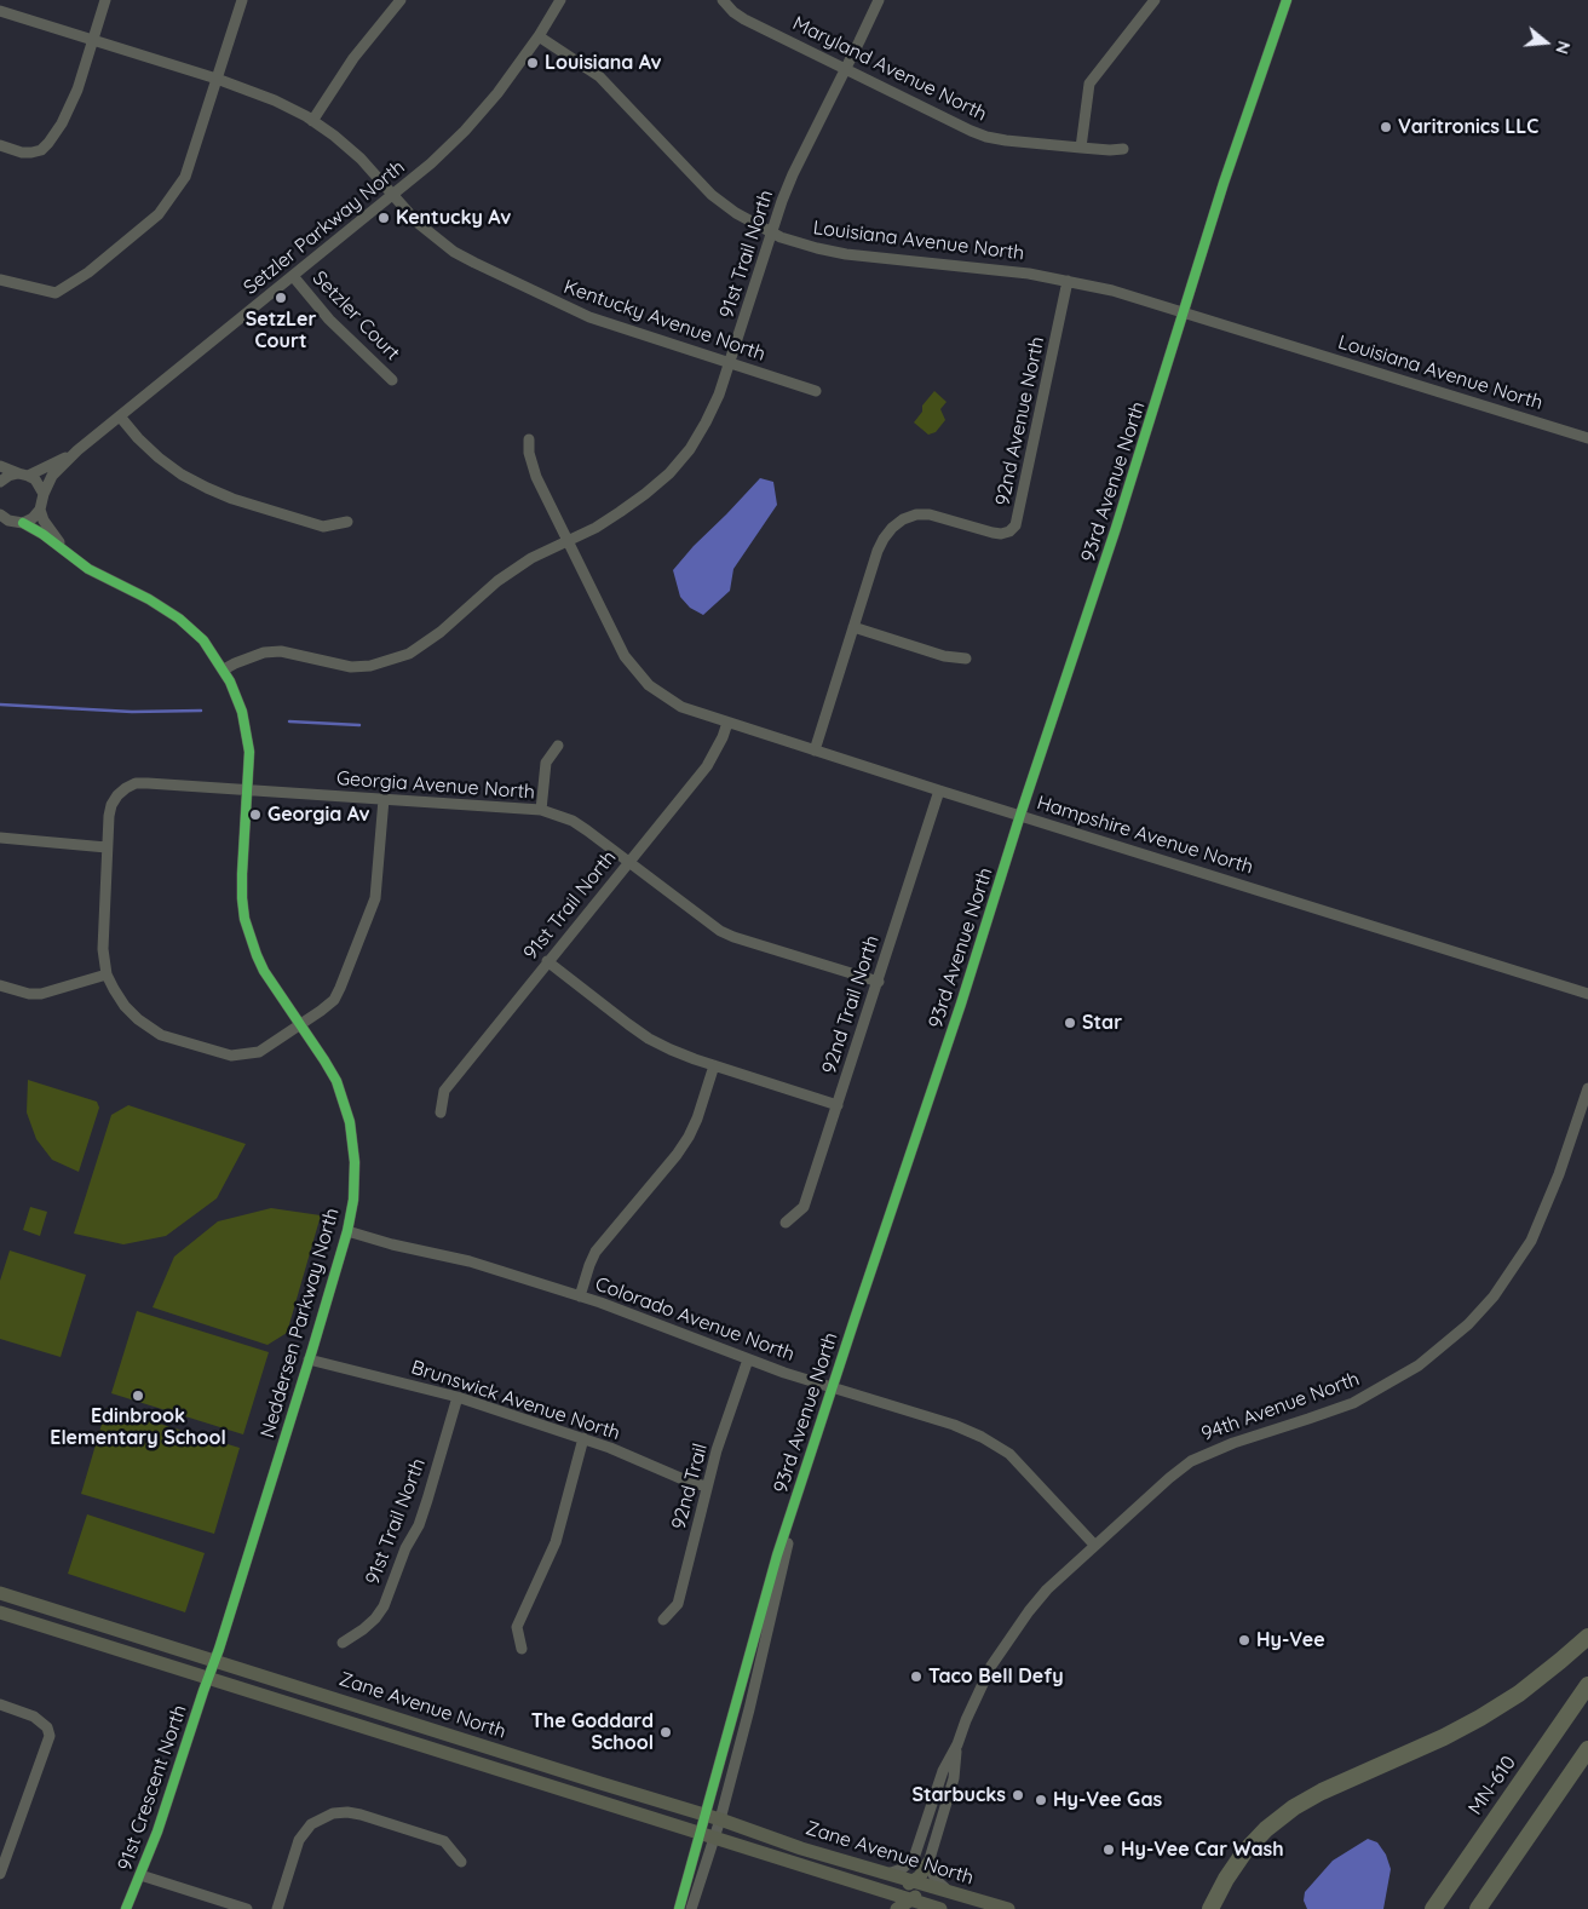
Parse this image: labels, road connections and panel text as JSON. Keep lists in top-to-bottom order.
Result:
{
  "streets": {
    "highway": ["MN-610"],
    "main road": ["Zane Avenue North"],
    "street": [
      "Maryland Avenue North",
      "Setzler Parkway North",
      "Louisiana Avenue North",
      "91st Trail North",
      "Setzler Court",
      "Kentucky Avenue North",
      "92nd Avenue North",
      "93rd Avenue North",
      "Georgia Avenue North",
      "Hampshire Avenue North",
      "92nd Trail North",
      "Colorado Avenue North",
      "Neddersen Parkway North",
      "Brunswick Avenue North",
      "94th Avenue North",
      "92nd Trail",
      "91st Crescent North"
    ]
  },
  "crossings": [
    ["Maryland Avenue North", "91st Trail North"],
    ["Setzler Parkway North", "Louisiana Avenue North"],
    ["Setzler Parkway North", "Setzler Court"],
    ["Setzler Parkway North", "Kentucky Avenue North"],
    ["Setzler Parkway North", "Neddersen Parkway North"],
    ["Louisiana Avenue North", "91st Trail North"],
    ["Louisiana Avenue North", "92nd Avenue North"],
    ["Louisiana Avenue North", "93rd Avenue North"],
    ["91st Trail North", "Kentucky Avenue North"],
    ["91st Trail North", "Georgia Avenue North"],
    ["91st Trail North", "Hampshire Avenue North"],
    ["91st Trail North", "Brunswick Avenue North"],
    ["92nd Avenue North", "Hampshire Avenue North"],
    ["93rd Avenue North", "Hampshire Avenue North"],
    ["93rd Avenue North", "Colorado Avenue North"],
    ["93rd Avenue North", "Zane Avenue North"],
    ["Georgia Avenue North", "92nd Trail North"],
    ["Georgia Avenue North", "Neddersen Parkway North"],
    ["Hampshire Avenue North", "92nd Trail North"],
    ["Colorado Avenue North", "Neddersen Parkway North"],
    ["Colorado Avenue North", "94th Avenue North"],
    ["Colorado Avenue North", "92nd Trail"],
    ["Neddersen Parkway North", "Brunswick Avenue North"],
    ["Neddersen Parkway North", "Zane Avenue North"],
    ["Neddersen Parkway North", "91st Crescent North"],
    ["Brunswick Avenue North", "92nd Trail"],
    ["94th Avenue North", "Zane Avenue North"],
    ["Zane Avenue North", "91st Crescent North"]
  ],
  "places": [
    "Louisiana Av",
    "Varitronics LLC",
    "Kentucky Av",
    "SetzLer Court",
    "Georgia Av",
    "Star",
    "Edinbrook Elementary School",
    "Hy-Vee",
    "Taco Bell Defy",
    "The Goddard School",
    "Starbucks",
    "Hy-Vee Gas",
    "Hy-Vee Car Wash"
  ],
  "north": "right"
}
